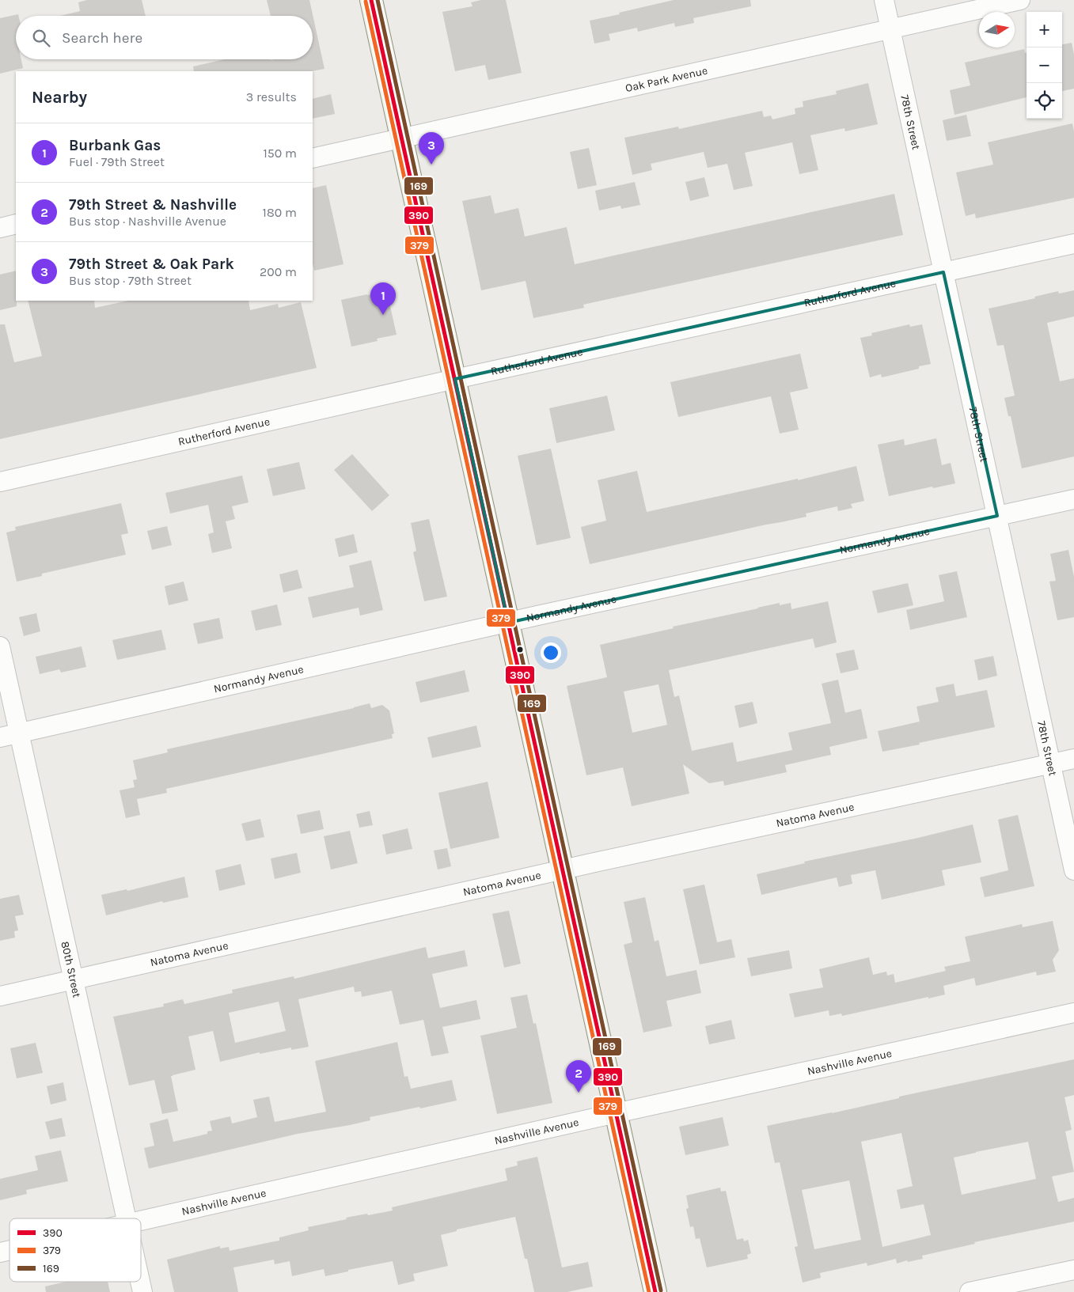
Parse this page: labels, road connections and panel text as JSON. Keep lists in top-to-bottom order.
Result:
{
  "streets": {
    "street": [
      "Oak Park Avenue",
      "78th Street",
      "Rutherford Avenue",
      "Normandy Avenue",
      "Natoma Avenue",
      "80th Street",
      "Nashville Avenue"
    ]
  },
  "crossings": [
    ["Oak Park Avenue", "78th Street"],
    ["78th Street", "Rutherford Avenue"],
    ["78th Street", "Normandy Avenue"],
    ["78th Street", "Natoma Avenue"],
    ["Normandy Avenue", "80th Street"],
    ["Natoma Avenue", "80th Street"]
  ],
  "lines": ["transit line 390", "transit line 169", "transit line 379"],
  "legend": ["390", "379", "169"],
  "north": "right",
  "page": {
    "map_buttons": ["+", "−"],
    "search": "Search here",
    "heading": ["Nearby", "3 results"],
    "list": [
      {
        "mark": "1",
        "name": "Burbank Gas",
        "note": "Fuel · 79th Street",
        "value": "150 m"
      },
      {
        "mark": "2",
        "name": "79th Street & Nashville",
        "note": "Bus stop · Nashville Avenue",
        "value": "180 m"
      },
      {
        "mark": "3",
        "name": "79th Street & Oak Park",
        "note": "Bus stop · 79th Street",
        "value": "200 m"
      }
    ],
    "pins": ["3", "1", "2"]
  }
}
